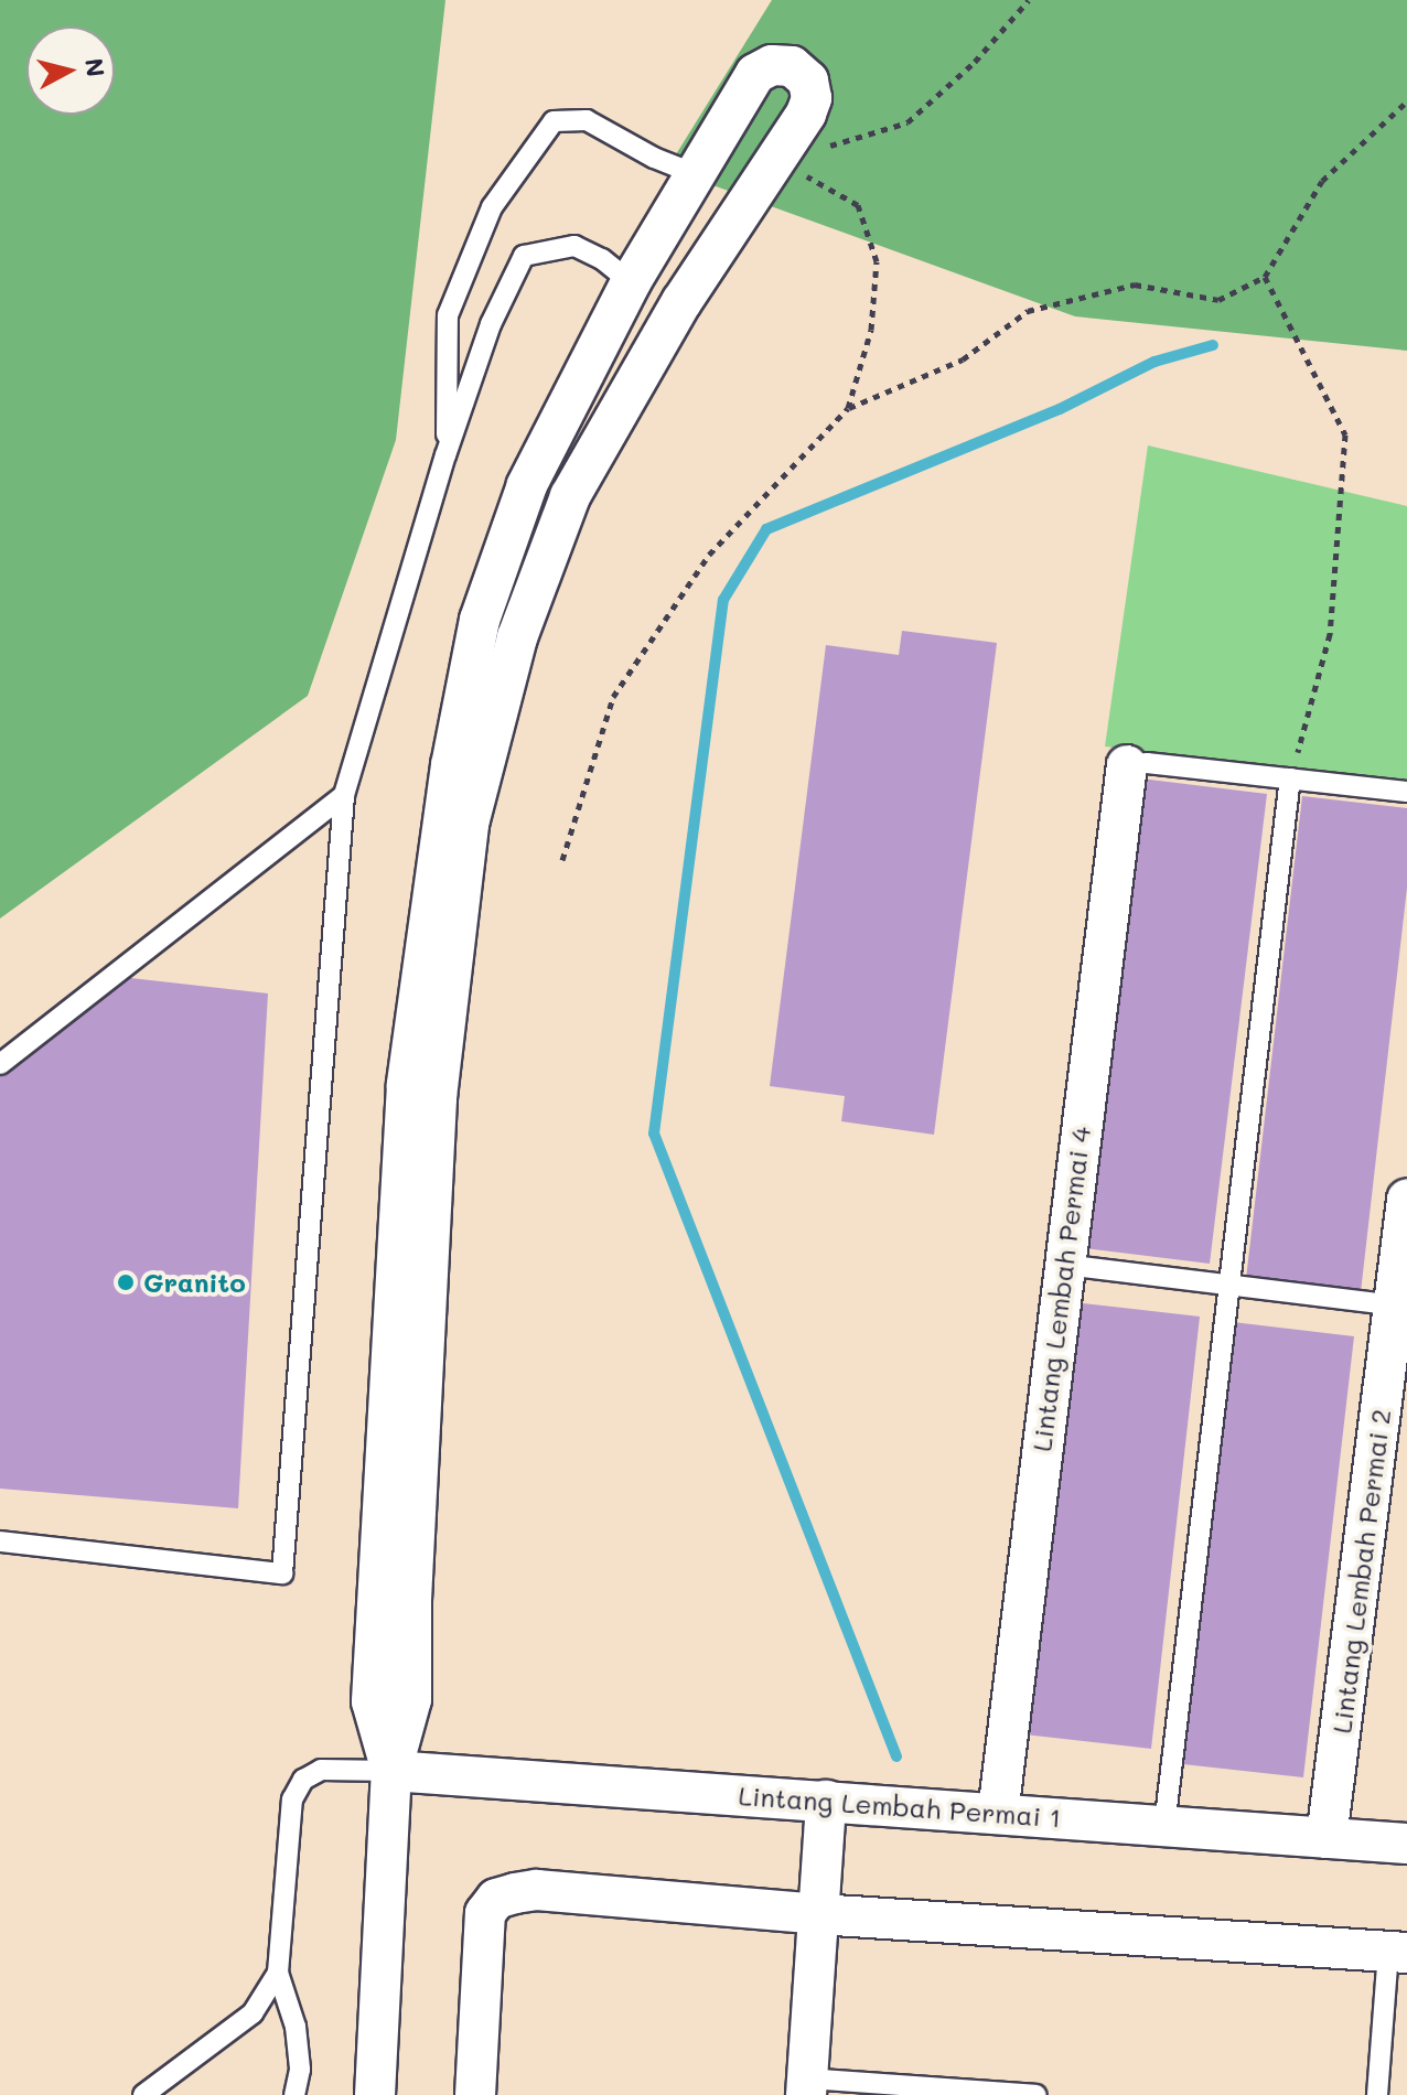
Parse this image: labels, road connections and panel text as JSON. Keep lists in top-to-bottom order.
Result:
{
  "streets": {
    "street": ["Lintang Lembah Permai 4", "Lintang Lembah Permai 2", "Lintang Lembah Permai 1"]
  },
  "crossings": [
    ["Lintang Lembah Permai 4", "Lintang Lembah Permai 1"],
    ["Lintang Lembah Permai 2", "Lintang Lembah Permai 1"]
  ],
  "places": ["Granito"],
  "north": "right"
}
